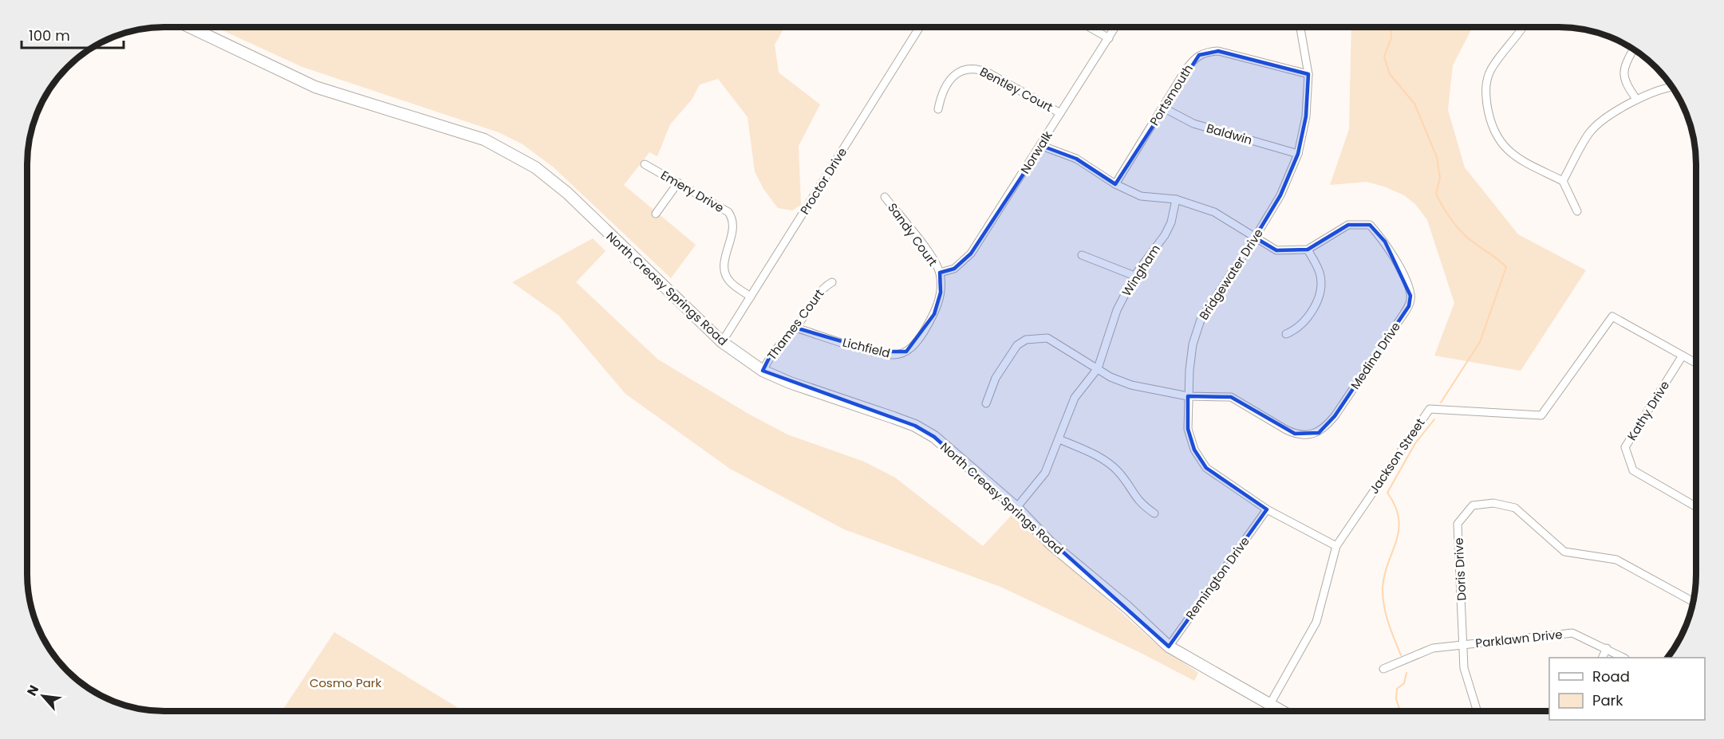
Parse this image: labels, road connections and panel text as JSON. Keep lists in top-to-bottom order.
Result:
{
  "streets": {
    "street": [
      "Bentley Court",
      "Portsmouth",
      "Baldwin",
      "Norwalk",
      "Proctor Drive",
      "Emery Drive",
      "Sandy Court",
      "Wingham",
      "Bridgewater Drive",
      "North Creasy Springs Road",
      "Thames Court",
      "Lichfield",
      "Medina Drive",
      "Kathy Drive",
      "Jackson Street",
      "Doris Drive",
      "Remington Drive",
      "Parklawn Drive"
    ]
  },
  "crossings": [
    ["Bentley Court", "Norwalk"],
    ["Portsmouth", "Baldwin"],
    ["Portsmouth", "Bridgewater Drive"],
    ["Baldwin", "Bridgewater Drive"],
    ["Norwalk", "Sandy Court"],
    ["Norwalk", "Lichfield"],
    ["Proctor Drive", "Emery Drive"],
    ["Proctor Drive", "North Creasy Springs Road"],
    ["Sandy Court", "Lichfield"],
    ["Wingham", "North Creasy Springs Road"],
    ["Wingham", "Medina Drive"],
    ["Bridgewater Drive", "Medina Drive"],
    ["Bridgewater Drive", "Jackson Street"],
    ["Bridgewater Drive", "Remington Drive"],
    ["North Creasy Springs Road", "Thames Court"],
    ["North Creasy Springs Road", "Jackson Street"],
    ["North Creasy Springs Road", "Remington Drive"],
    ["Thames Court", "Lichfield"],
    ["Kathy Drive", "Jackson Street"],
    ["Doris Drive", "Parklawn Drive"]
  ],
  "parks": ["Cosmo Park"],
  "legend": ["Road", "Park"],
  "scale_bar": "100 m",
  "north": "top left"
}
